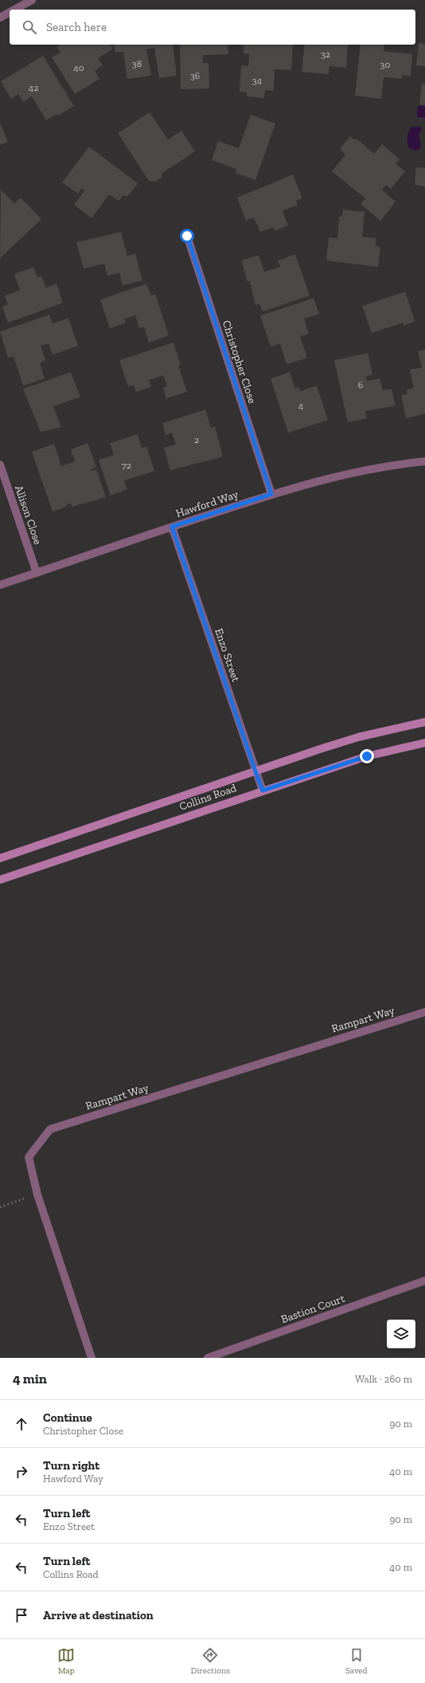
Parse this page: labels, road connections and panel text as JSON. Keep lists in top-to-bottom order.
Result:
{
  "streets": {
    "main road": ["Collins Road"],
    "street": [
      "Christopher Close",
      "Hawford Way",
      "Allison Close",
      "Enzo Street",
      "Rampart Way",
      "Bastion Court"
    ]
  },
  "crossings": [
    ["Christopher Close", "Hawford Way"],
    ["Hawford Way", "Allison Close"],
    ["Hawford Way", "Enzo Street"],
    ["Enzo Street", "Collins Road"]
  ],
  "house_numbers": [
    "32",
    "38",
    "30",
    "40",
    "36",
    "34",
    "42",
    "6",
    "4",
    "2",
    "72"
  ],
  "page": {
    "search": "Search here",
    "heading": ["4 min", "Walk · 260 m"],
    "list": [
      ["Continue", "Christopher Close", "90 m"],
      ["Turn right", "Hawford Way", "40 m"],
      ["Turn left", "Enzo Street", "90 m"],
      ["Turn left", "Collins Road", "40 m"],
      "Arrive at destination"
    ],
    "nav": ["Map", "Directions", "Saved"]
  }
}
